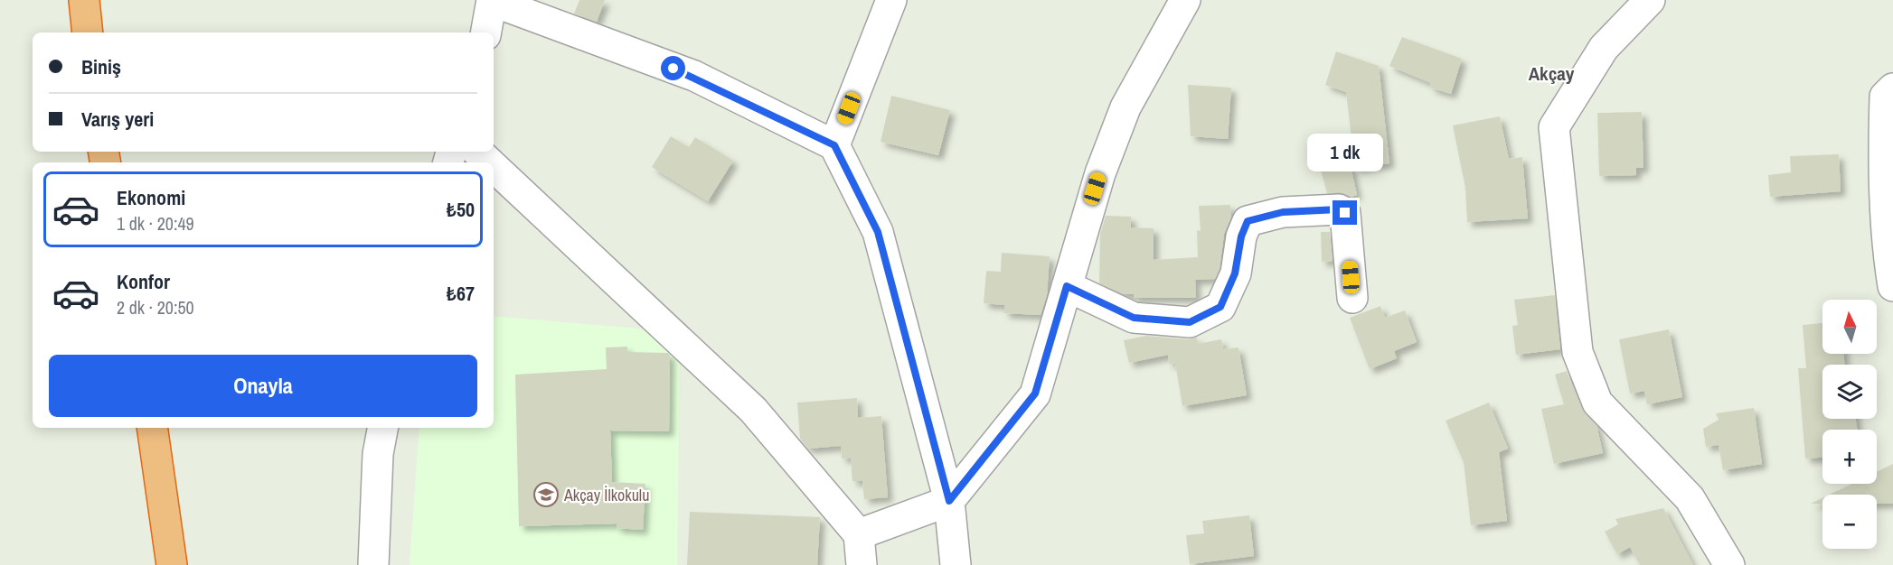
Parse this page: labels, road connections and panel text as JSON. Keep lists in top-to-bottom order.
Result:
{
  "districts": ["Akçay"],
  "places": {
    "school or university": ["Akçay İlkokulu"]
  },
  "north": "top",
  "page": {
    "banner": ["Biniş", "Varış yeri"],
    "bubble": "1 dk",
    "list": [
      {
        "name": "Ekonomi",
        "note": "1 dk · 20:49",
        "value": "₺50"
      },
      {
        "name": "Konfor",
        "note": "2 dk · 20:50",
        "value": "₺67"
      }
    ],
    "map_buttons": ["+", "−"],
    "buttons": "Onayla"
  }
}
